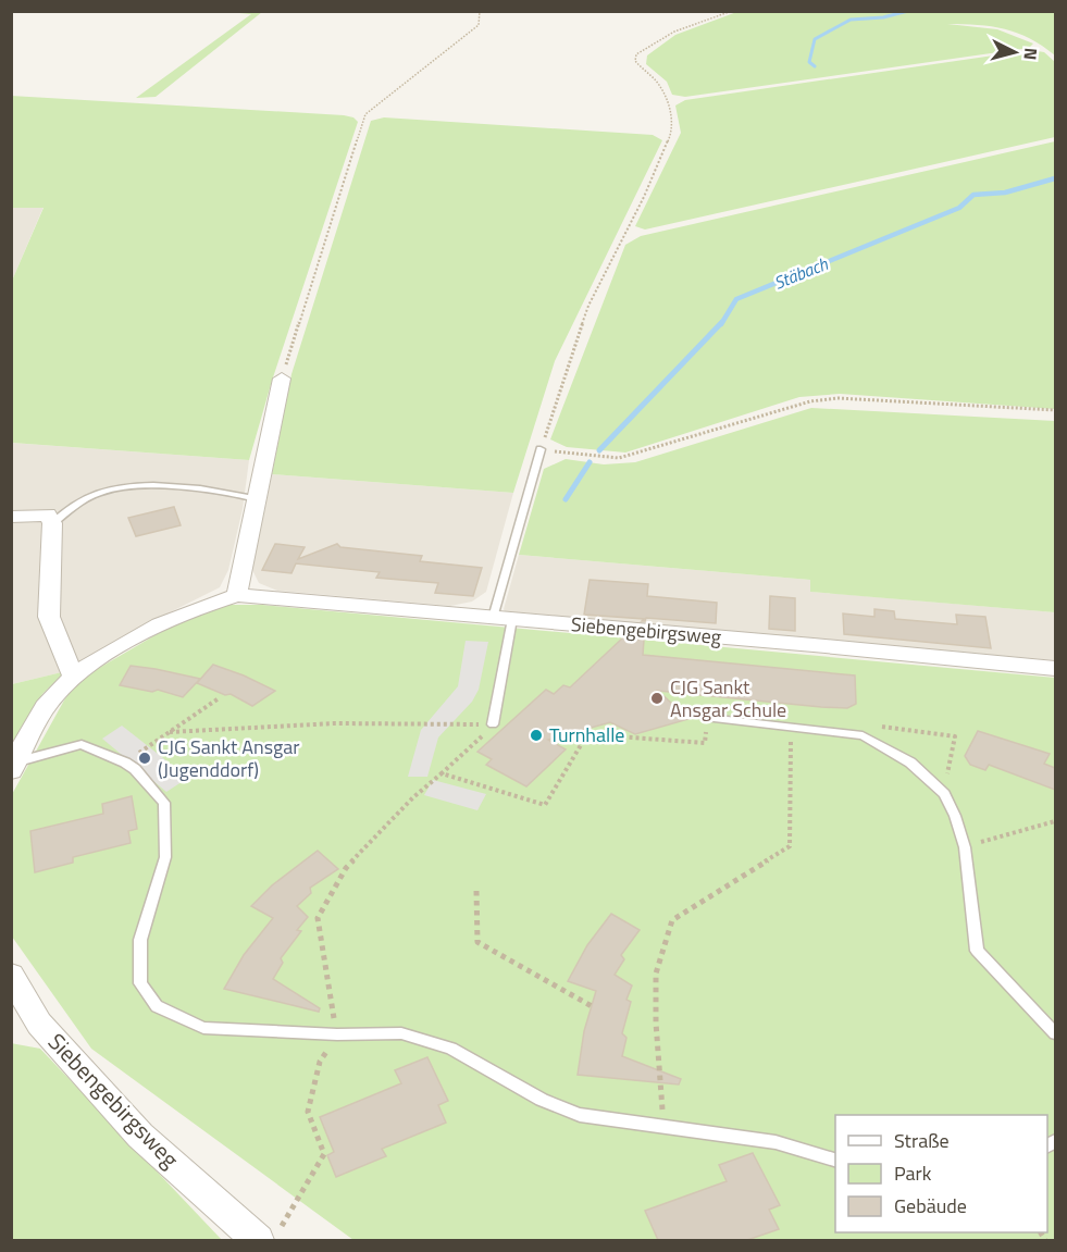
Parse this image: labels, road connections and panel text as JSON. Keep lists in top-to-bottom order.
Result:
{
  "streets": {
    "street": ["Siebengebirgsweg"]
  },
  "water": ["Stäbach"],
  "places": ["CJG Sankt Ansgar Schule", "Turnhalle", "CJG Sankt Ansgar (Jugenddorf)"],
  "legend": ["Straße", "Park", "Gebäude"],
  "north": "right"
}
